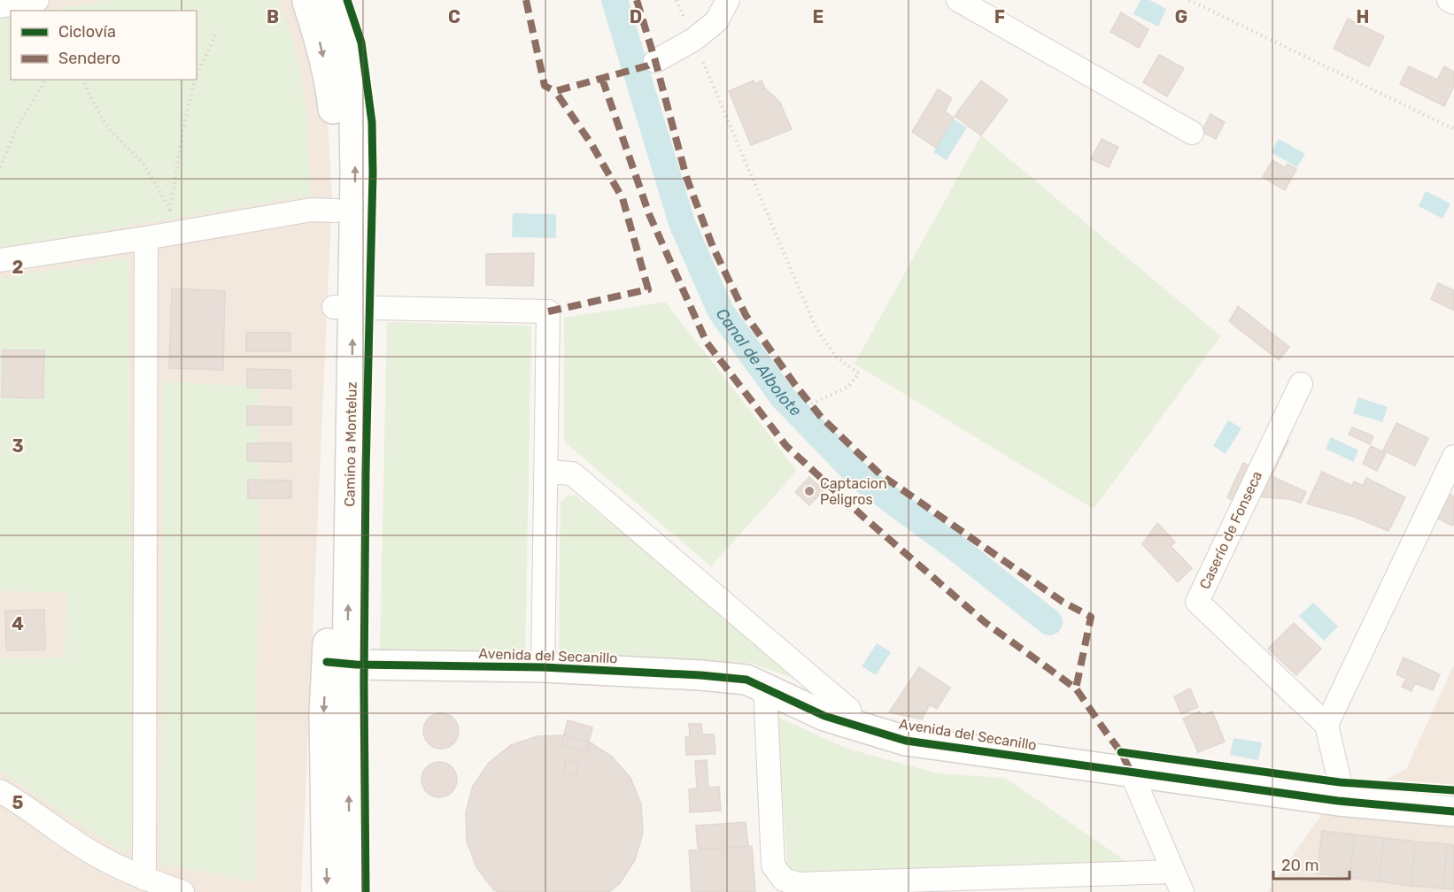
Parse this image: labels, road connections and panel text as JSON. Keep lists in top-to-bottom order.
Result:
{
  "streets": {
    "street": ["Camino a Monteluz", "Caserío de Fonseca", "Avenida del Secanillo"]
  },
  "crossings": [
    ["Camino a Monteluz", "Avenida del Secanillo"]
  ],
  "water": ["Canal de Albolote"],
  "places": ["Captacion Peligros"],
  "legend": ["Ciclovía", "Sendero"],
  "scale_bar": "20 m",
  "grid": {
    "columns": [
      "B",
      "C",
      "D",
      "E",
      "F",
      "G",
      "H"
    ],
    "rows": [
      "2",
      "3",
      "4",
      "5"
    ]
  }
}
